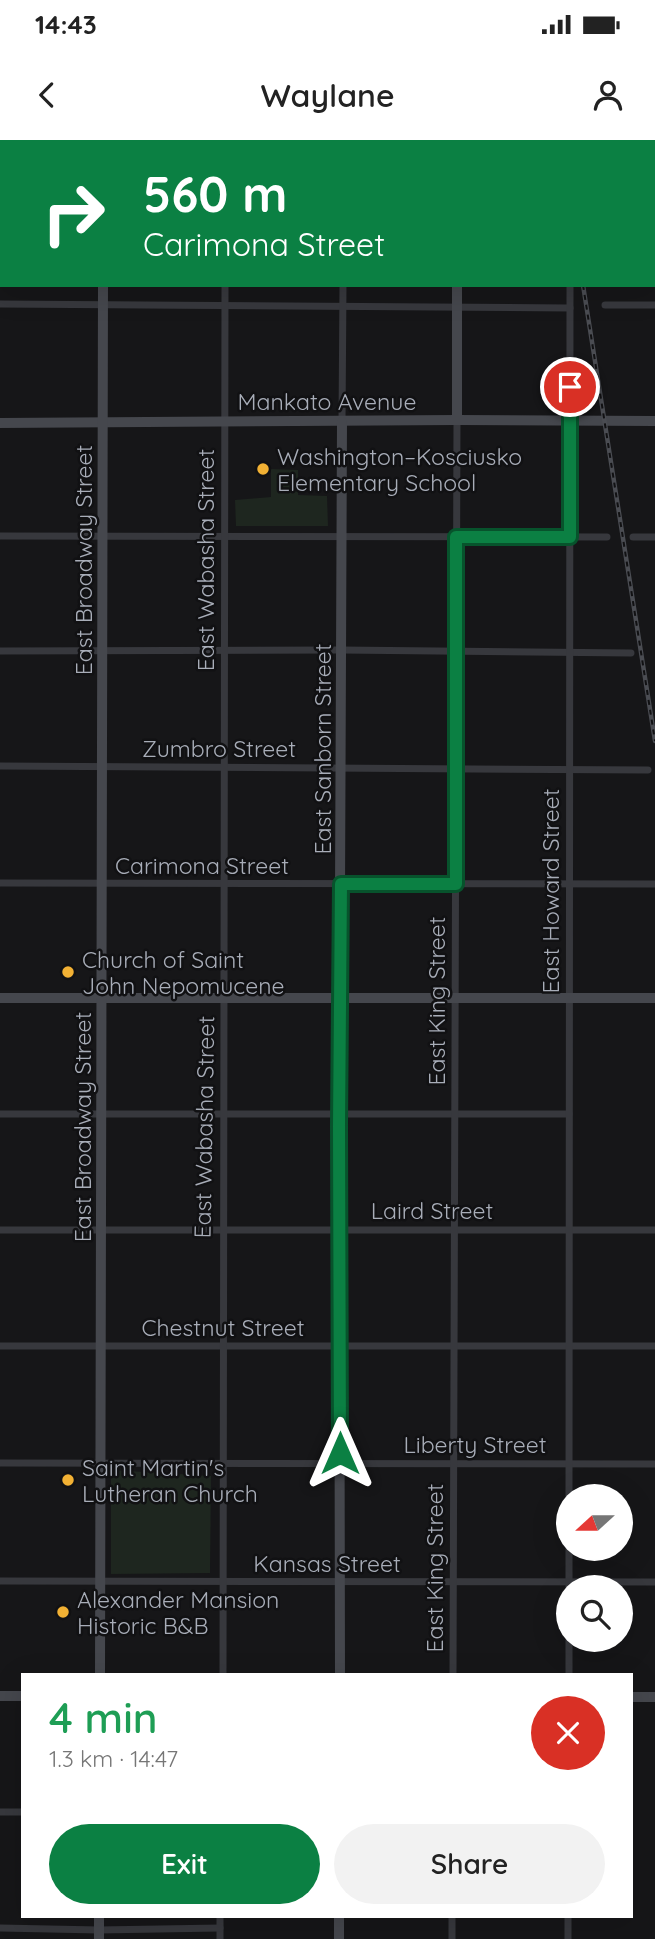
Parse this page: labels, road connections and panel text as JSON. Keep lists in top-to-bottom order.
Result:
{
  "streets": {
    "street": [
      "Mankato Avenue",
      "East Broadway Street",
      "East Wabasha Street",
      "Zumbro Street",
      "East Sanborn Street",
      "Carimona Street",
      "East Howard Street",
      "East King Street",
      "Laird Street",
      "Chestnut Street",
      "Liberty Street",
      "Kansas Street"
    ]
  },
  "crossings": [
    ["Mankato Avenue", "East Broadway Street"],
    ["Mankato Avenue", "East Wabasha Street"],
    ["Mankato Avenue", "East Sanborn Street"],
    ["Mankato Avenue", "East Howard Street"],
    ["Mankato Avenue", "East King Street"],
    ["East Broadway Street", "Zumbro Street"],
    ["East Broadway Street", "Carimona Street"],
    ["East Broadway Street", "Laird Street"],
    ["East Broadway Street", "Chestnut Street"],
    ["East Broadway Street", "Liberty Street"],
    ["East Broadway Street", "Kansas Street"],
    ["East Wabasha Street", "Zumbro Street"],
    ["East Wabasha Street", "Carimona Street"],
    ["East Wabasha Street", "Laird Street"],
    ["East Wabasha Street", "Chestnut Street"],
    ["East Wabasha Street", "Liberty Street"],
    ["East Wabasha Street", "Kansas Street"],
    ["Zumbro Street", "East Sanborn Street"],
    ["Zumbro Street", "East Howard Street"],
    ["Zumbro Street", "East King Street"],
    ["East Sanborn Street", "Carimona Street"],
    ["East Sanborn Street", "Laird Street"],
    ["East Sanborn Street", "Chestnut Street"],
    ["East Sanborn Street", "Liberty Street"],
    ["East Sanborn Street", "Kansas Street"],
    ["Carimona Street", "East Howard Street"],
    ["Carimona Street", "East King Street"],
    ["East Howard Street", "Laird Street"],
    ["East Howard Street", "Chestnut Street"],
    ["East Howard Street", "Liberty Street"],
    ["East King Street", "Laird Street"],
    ["East King Street", "Chestnut Street"],
    ["East King Street", "Liberty Street"],
    ["East King Street", "Kansas Street"]
  ],
  "places": [
    "Washington–Kosciusko Elementary School",
    "Church of Saint John Nepomucene",
    "Saint Martin's Lutheran Church",
    "Alexander Mansion Historic B&B"
  ],
  "north": "left",
  "page": {
    "status": "14:43",
    "header": "Waylane",
    "turn": ["560 m", "Carimona Street"],
    "heading": ["4 min", "1.3 km · 14:47"],
    "buttons": ["Exit", "Share"]
  }
}
